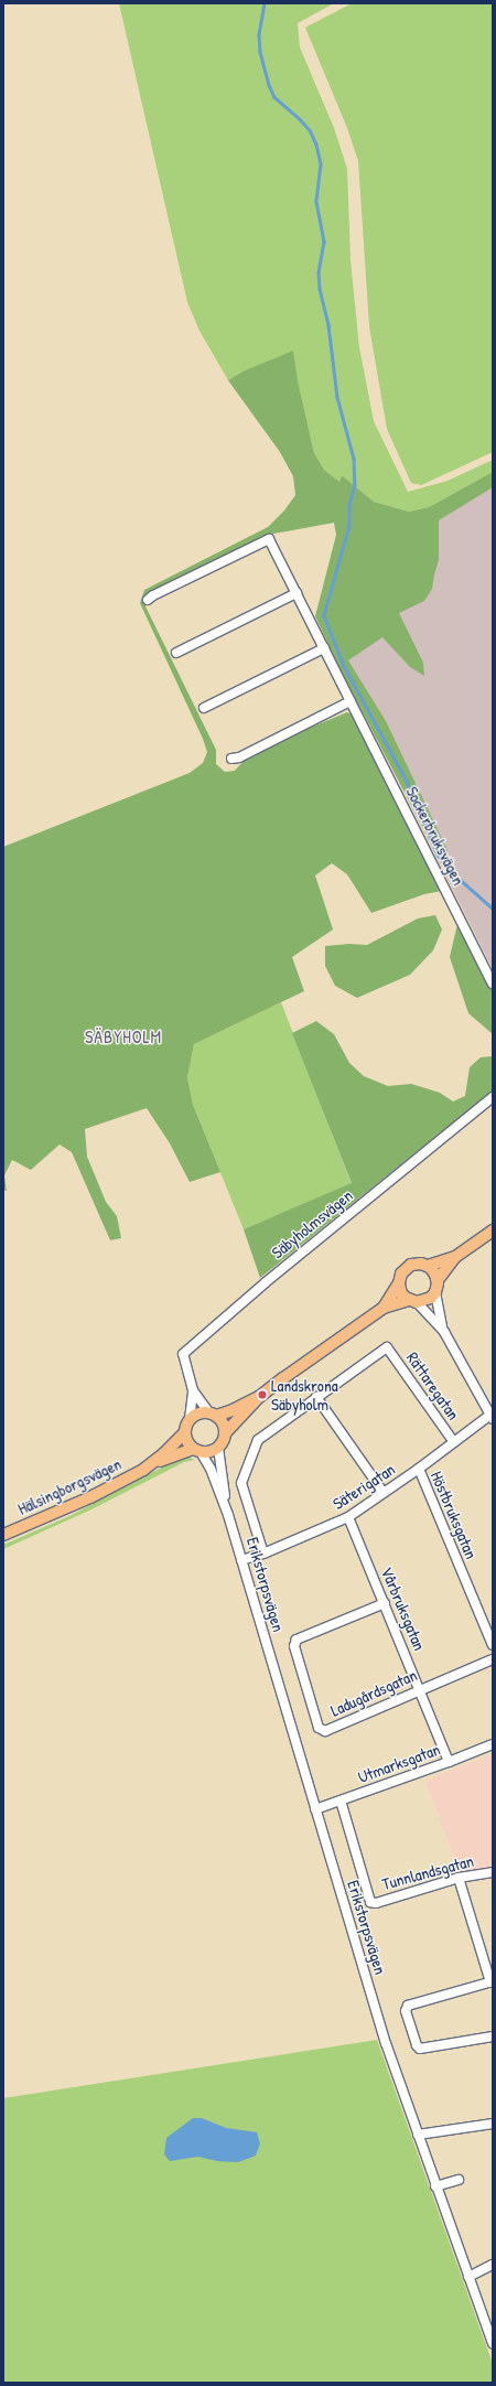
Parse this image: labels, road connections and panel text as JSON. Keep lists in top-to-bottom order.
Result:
{
  "streets": {
    "main road": ["Hälsingborgsvägen"],
    "street": [
      "Sockerbruksvägen",
      "Säbyholmsvägen",
      "Rättaregatan",
      "Säterigatan",
      "Höstbruksgatan",
      "Erikstorpsvägen",
      "Vårbruksgatan",
      "Ladugårdsgatan",
      "Utmarksgatan",
      "Tunnlandsgatan"
    ]
  },
  "crossings": [
    ["Säbyholmsvägen", "Hälsingborgsvägen"],
    ["Säbyholmsvägen", "Erikstorpsvägen"],
    ["Rättaregatan", "Säterigatan"],
    ["Hälsingborgsvägen", "Erikstorpsvägen"],
    ["Säterigatan", "Höstbruksgatan"],
    ["Säterigatan", "Erikstorpsvägen"],
    ["Säterigatan", "Vårbruksgatan"],
    ["Erikstorpsvägen", "Utmarksgatan"],
    ["Vårbruksgatan", "Ladugårdsgatan"],
    ["Vårbruksgatan", "Utmarksgatan"],
    ["Utmarksgatan", "Tunnlandsgatan"]
  ],
  "districts": ["SÄBYHOLM"],
  "places": ["Landskrona Säbyholm"]
}
